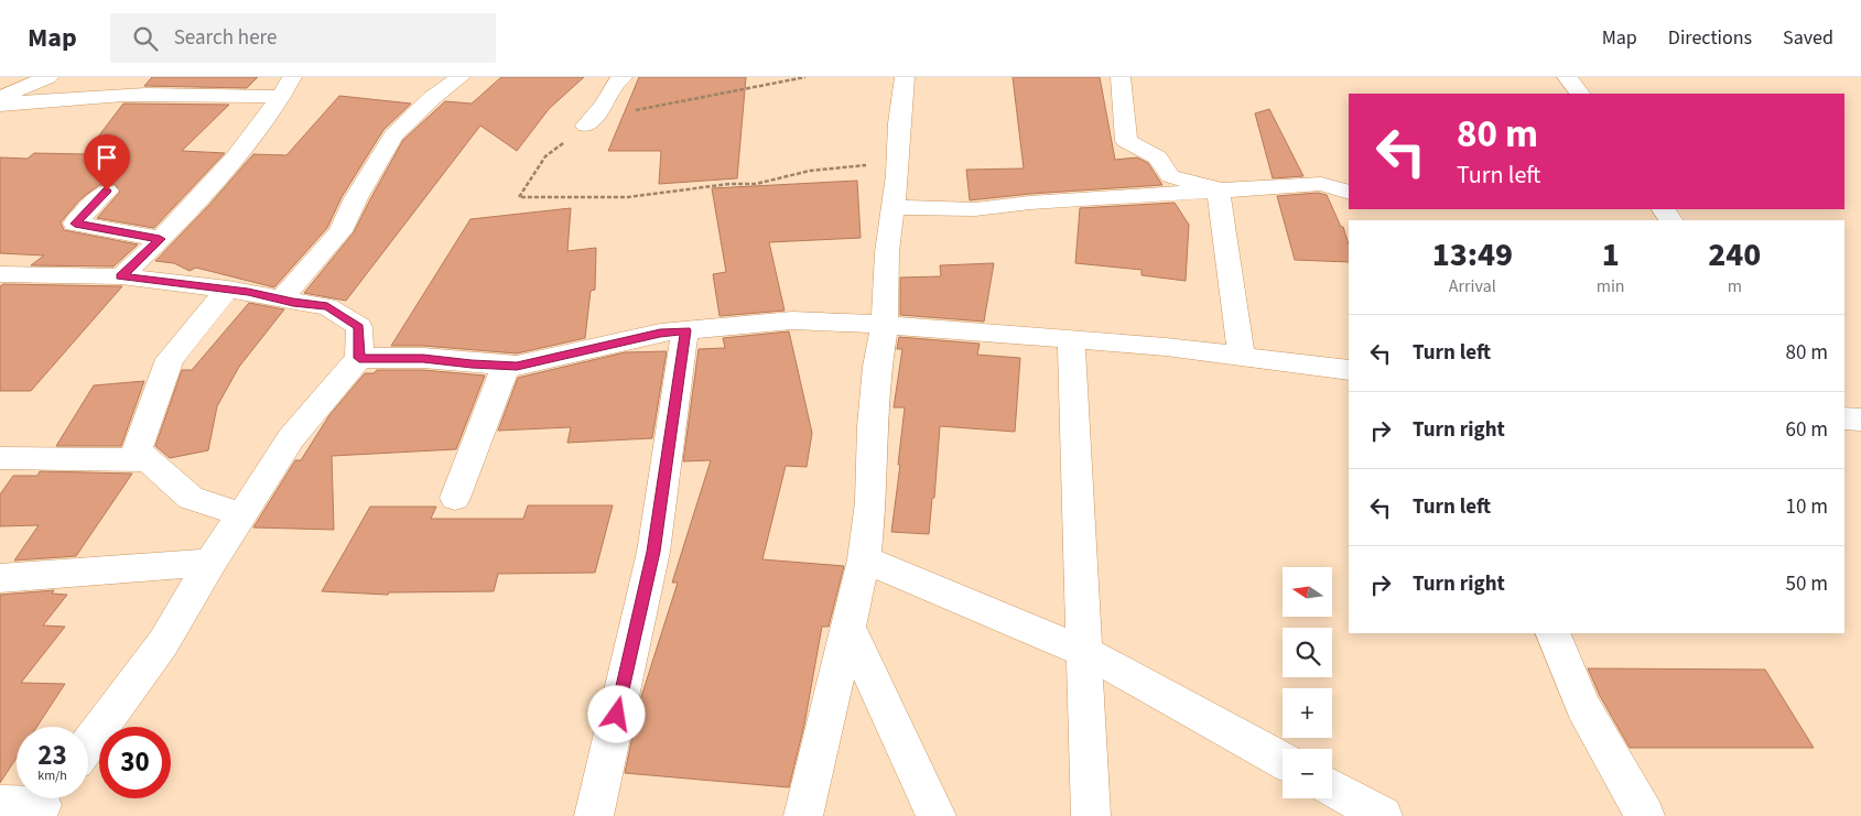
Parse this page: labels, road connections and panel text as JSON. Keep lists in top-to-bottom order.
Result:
{
  "north": "left",
  "page": {
    "header": "Map",
    "search": "Search here",
    "nav": ["Map", "Directions", "Saved"],
    "turn": ["80 m", "Turn left"],
    "eta": [
      "13:49",
      "Arrival",
      "1",
      "min",
      "240",
      "m"
    ],
    "list": [
      {
        "name": "Turn left",
        "value": "80 m"
      },
      {
        "name": "Turn right",
        "value": "60 m"
      },
      {
        "name": "Turn left",
        "value": "10 m"
      },
      {
        "name": "Turn right",
        "value": "50 m"
      }
    ],
    "map_buttons": ["+", "−"],
    "speed": "23 km/h",
    "limit": "30"
  }
}
